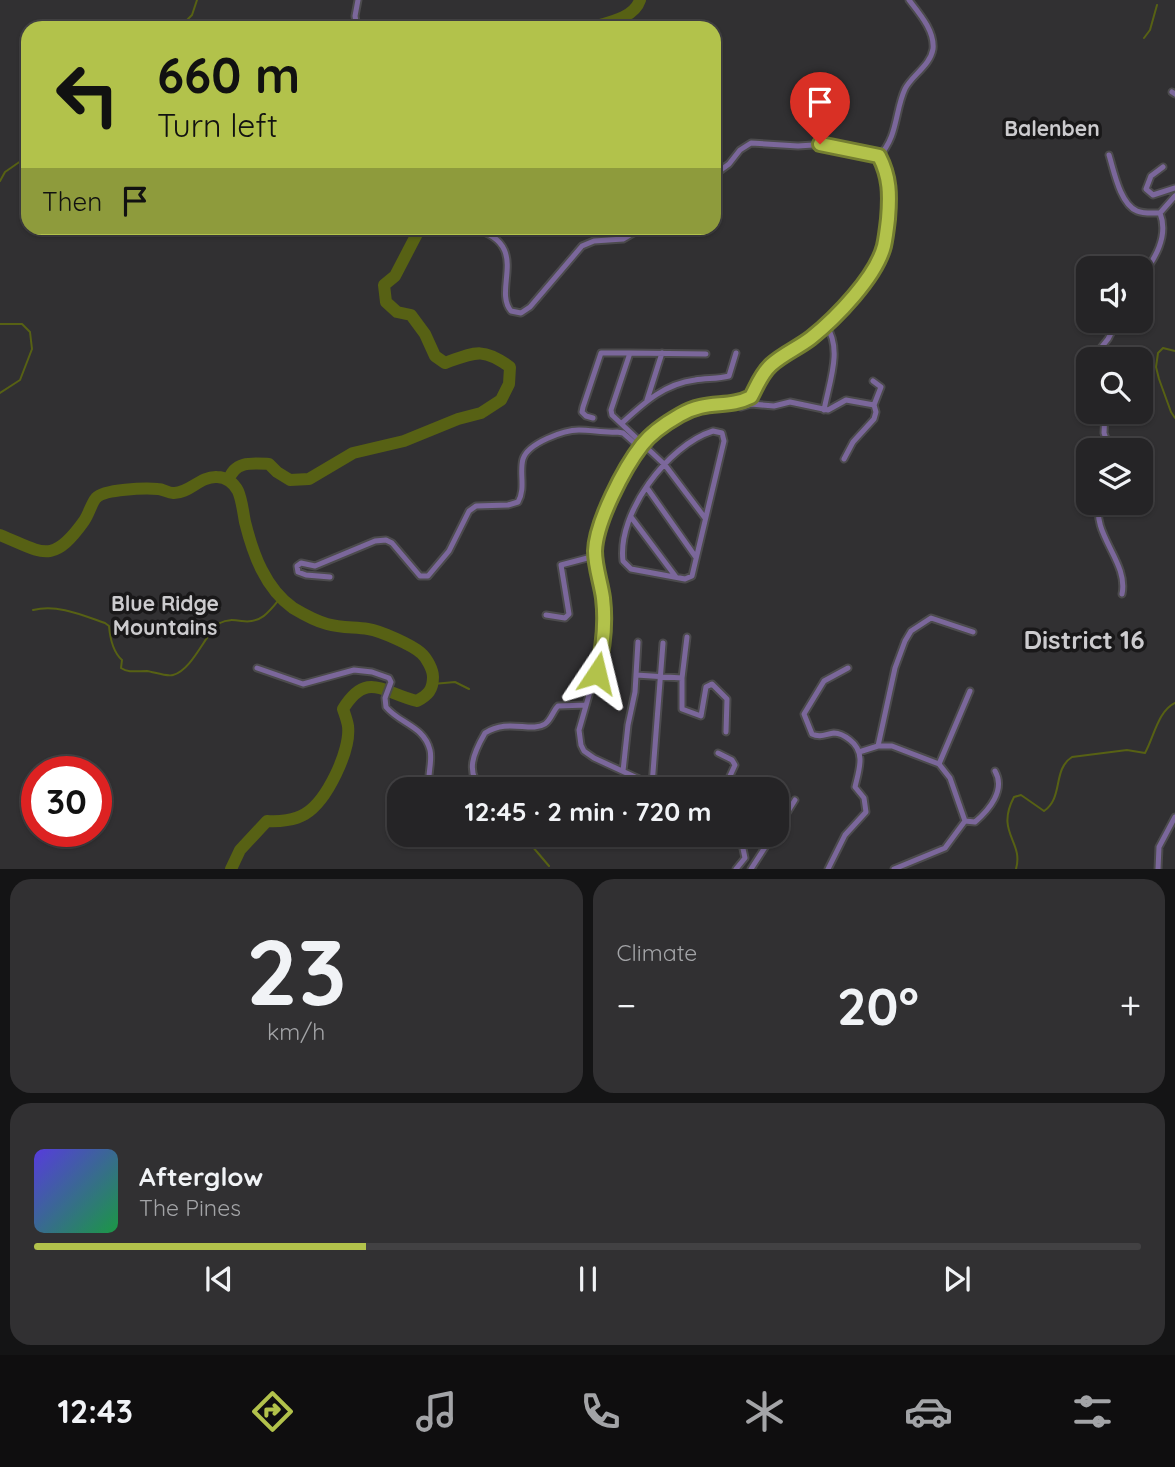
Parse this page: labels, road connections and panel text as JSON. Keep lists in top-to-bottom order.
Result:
{
  "districts": ["Balenben", "Blue Ridge Mountains", "District 16"],
  "page": {
    "turn": ["660 m", "Turn left"],
    "then": "Then",
    "limit": "30",
    "trip": "12:45 · 2 min · 720 m",
    "tile": [
      ["23", "km/h"],
      "Climate"
    ],
    "heat": ["−", "20°", "+"],
    "song": ["Afterglow", "The Pines"],
    "tabs": "12:43"
  }
}
